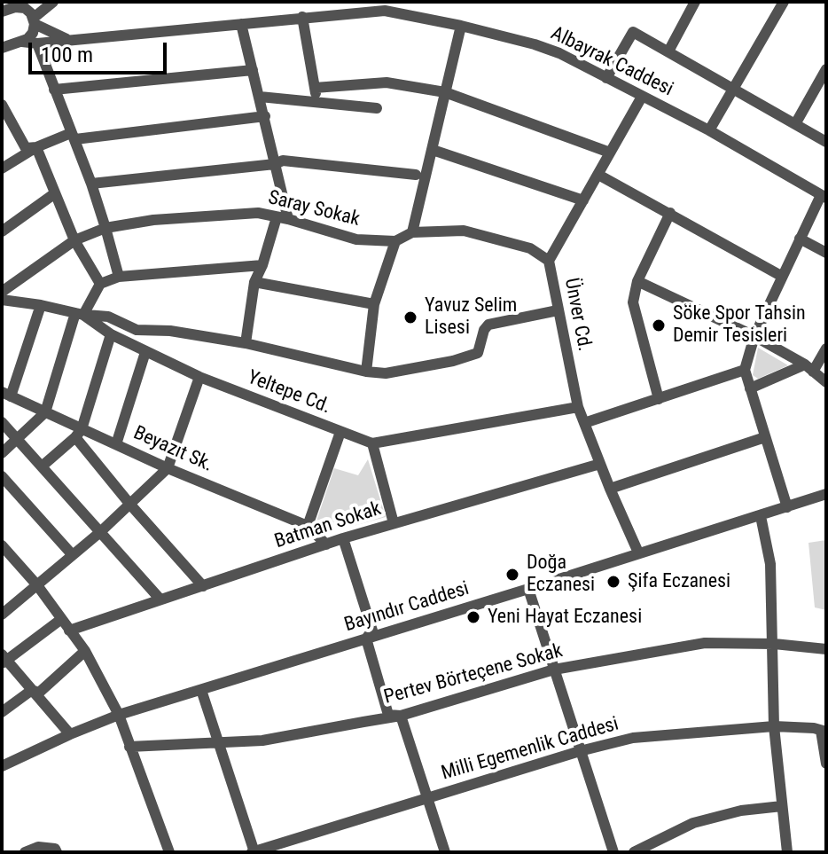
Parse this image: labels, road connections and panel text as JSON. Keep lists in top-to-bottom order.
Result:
{
  "streets": {
    "street": [
      "Albayrak Caddesi",
      "Saray Sokak",
      "Ünver Cd.",
      "Yeltepe Cd.",
      "Beyazıt Sk.",
      "Batman Sokak",
      "Bayındır Caddesi",
      "Pertev Börteçene Sokak",
      "Milli Egemenlik Caddesi"
    ]
  },
  "crossings": [
    ["Albayrak Caddesi", "Ünver Cd."],
    ["Ünver Cd.", "Yeltepe Cd."],
    ["Ünver Cd.", "Batman Sokak"],
    ["Ünver Cd.", "Bayındır Caddesi"],
    ["Beyazıt Sk.", "Batman Sokak"]
  ],
  "places": [
    "Yavuz Selim Lisesi",
    "Söke Spor Tahsin Demir Tesisleri",
    "Doğa Eczanesi",
    "Şifa Eczanesi",
    "Yeni Hayat Eczanesi"
  ],
  "scale_bar": "100 m"
}
